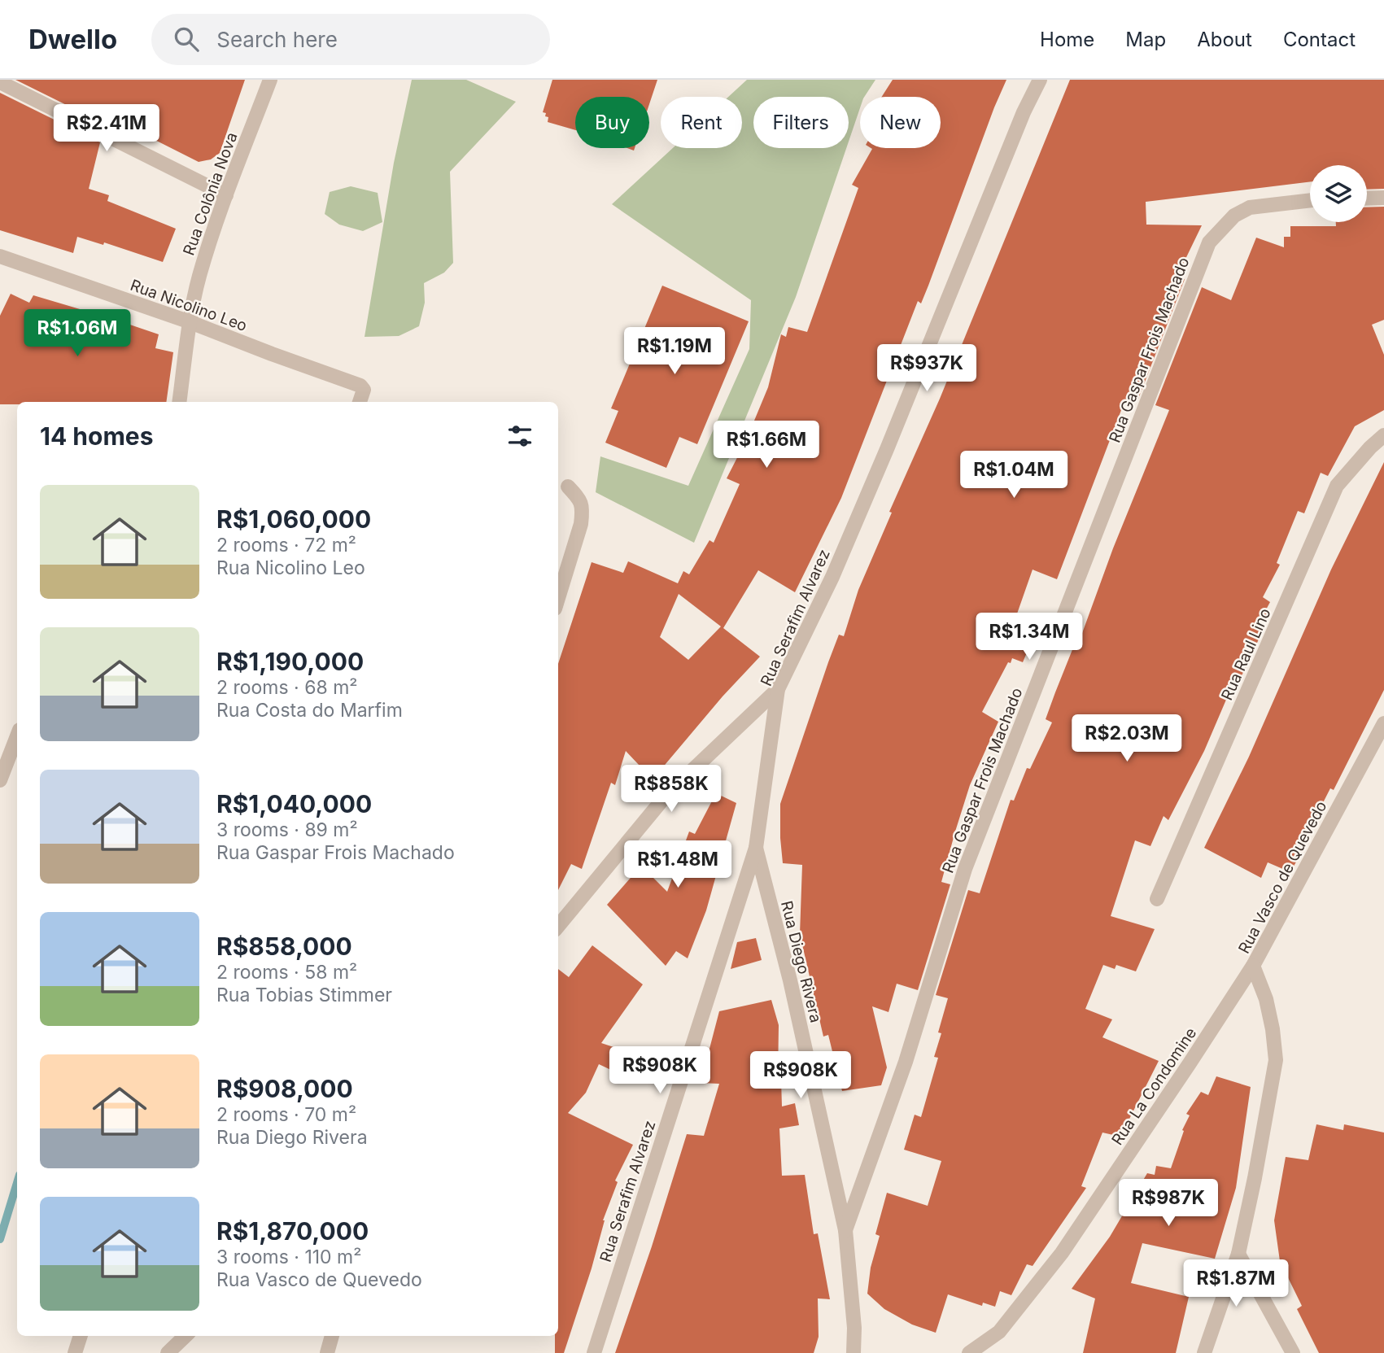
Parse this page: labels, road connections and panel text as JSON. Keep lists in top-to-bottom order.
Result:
{
  "streets": {
    "street": [
      "Rua Colônia Nova",
      "Rua Nicolino Leo",
      "Rua Gaspar Frois Machado",
      "Rua Serafim Alvarez",
      "Rua Raul Lino",
      "Rua Vasco de Quevedo",
      "Rua Diego Rivera",
      "Rua La Condomine"
    ]
  },
  "crossings": [
    ["Rua Colônia Nova", "Rua Nicolino Leo"],
    ["Rua Gaspar Frois Machado", "Rua Diego Rivera"],
    ["Rua Serafim Alvarez", "Rua Diego Rivera"],
    ["Rua Vasco de Quevedo", "Rua La Condomine"]
  ],
  "page": {
    "header": "Dwello",
    "search": "Search here",
    "nav": [
      "Home",
      "Map",
      "About",
      "Contact"
    ],
    "chip": [
      "Buy",
      "Rent",
      "Filters",
      "New"
    ],
    "price": [
      "R$2.41M",
      "R$1.06M",
      "R$1.19M",
      "R$937K",
      "R$1.66M",
      "R$1.04M",
      "R$1.34M",
      "R$2.03M",
      "R$858K",
      "R$1.48M",
      "R$908K",
      "R$908K",
      "R$987K",
      "R$1.87M"
    ],
    "heading": "14 homes",
    "list": [
      {
        "name": "R$1,060,000",
        "note": "2 rooms · 72 m² · Rua Nicolino Leo"
      },
      {
        "name": "R$1,190,000",
        "note": "2 rooms · 68 m² · Rua Costa do Marfim"
      },
      {
        "name": "R$1,040,000",
        "note": "3 rooms · 89 m² · Rua Gaspar Frois Machado"
      },
      {
        "name": "R$858,000",
        "note": "2 rooms · 58 m² · Rua Tobias Stimmer"
      },
      {
        "name": "R$908,000",
        "note": "2 rooms · 70 m² · Rua Diego Rivera"
      },
      {
        "name": "R$1,870,000",
        "note": "3 rooms · 110 m² · Rua Vasco de Quevedo"
      }
    ]
  }
}
